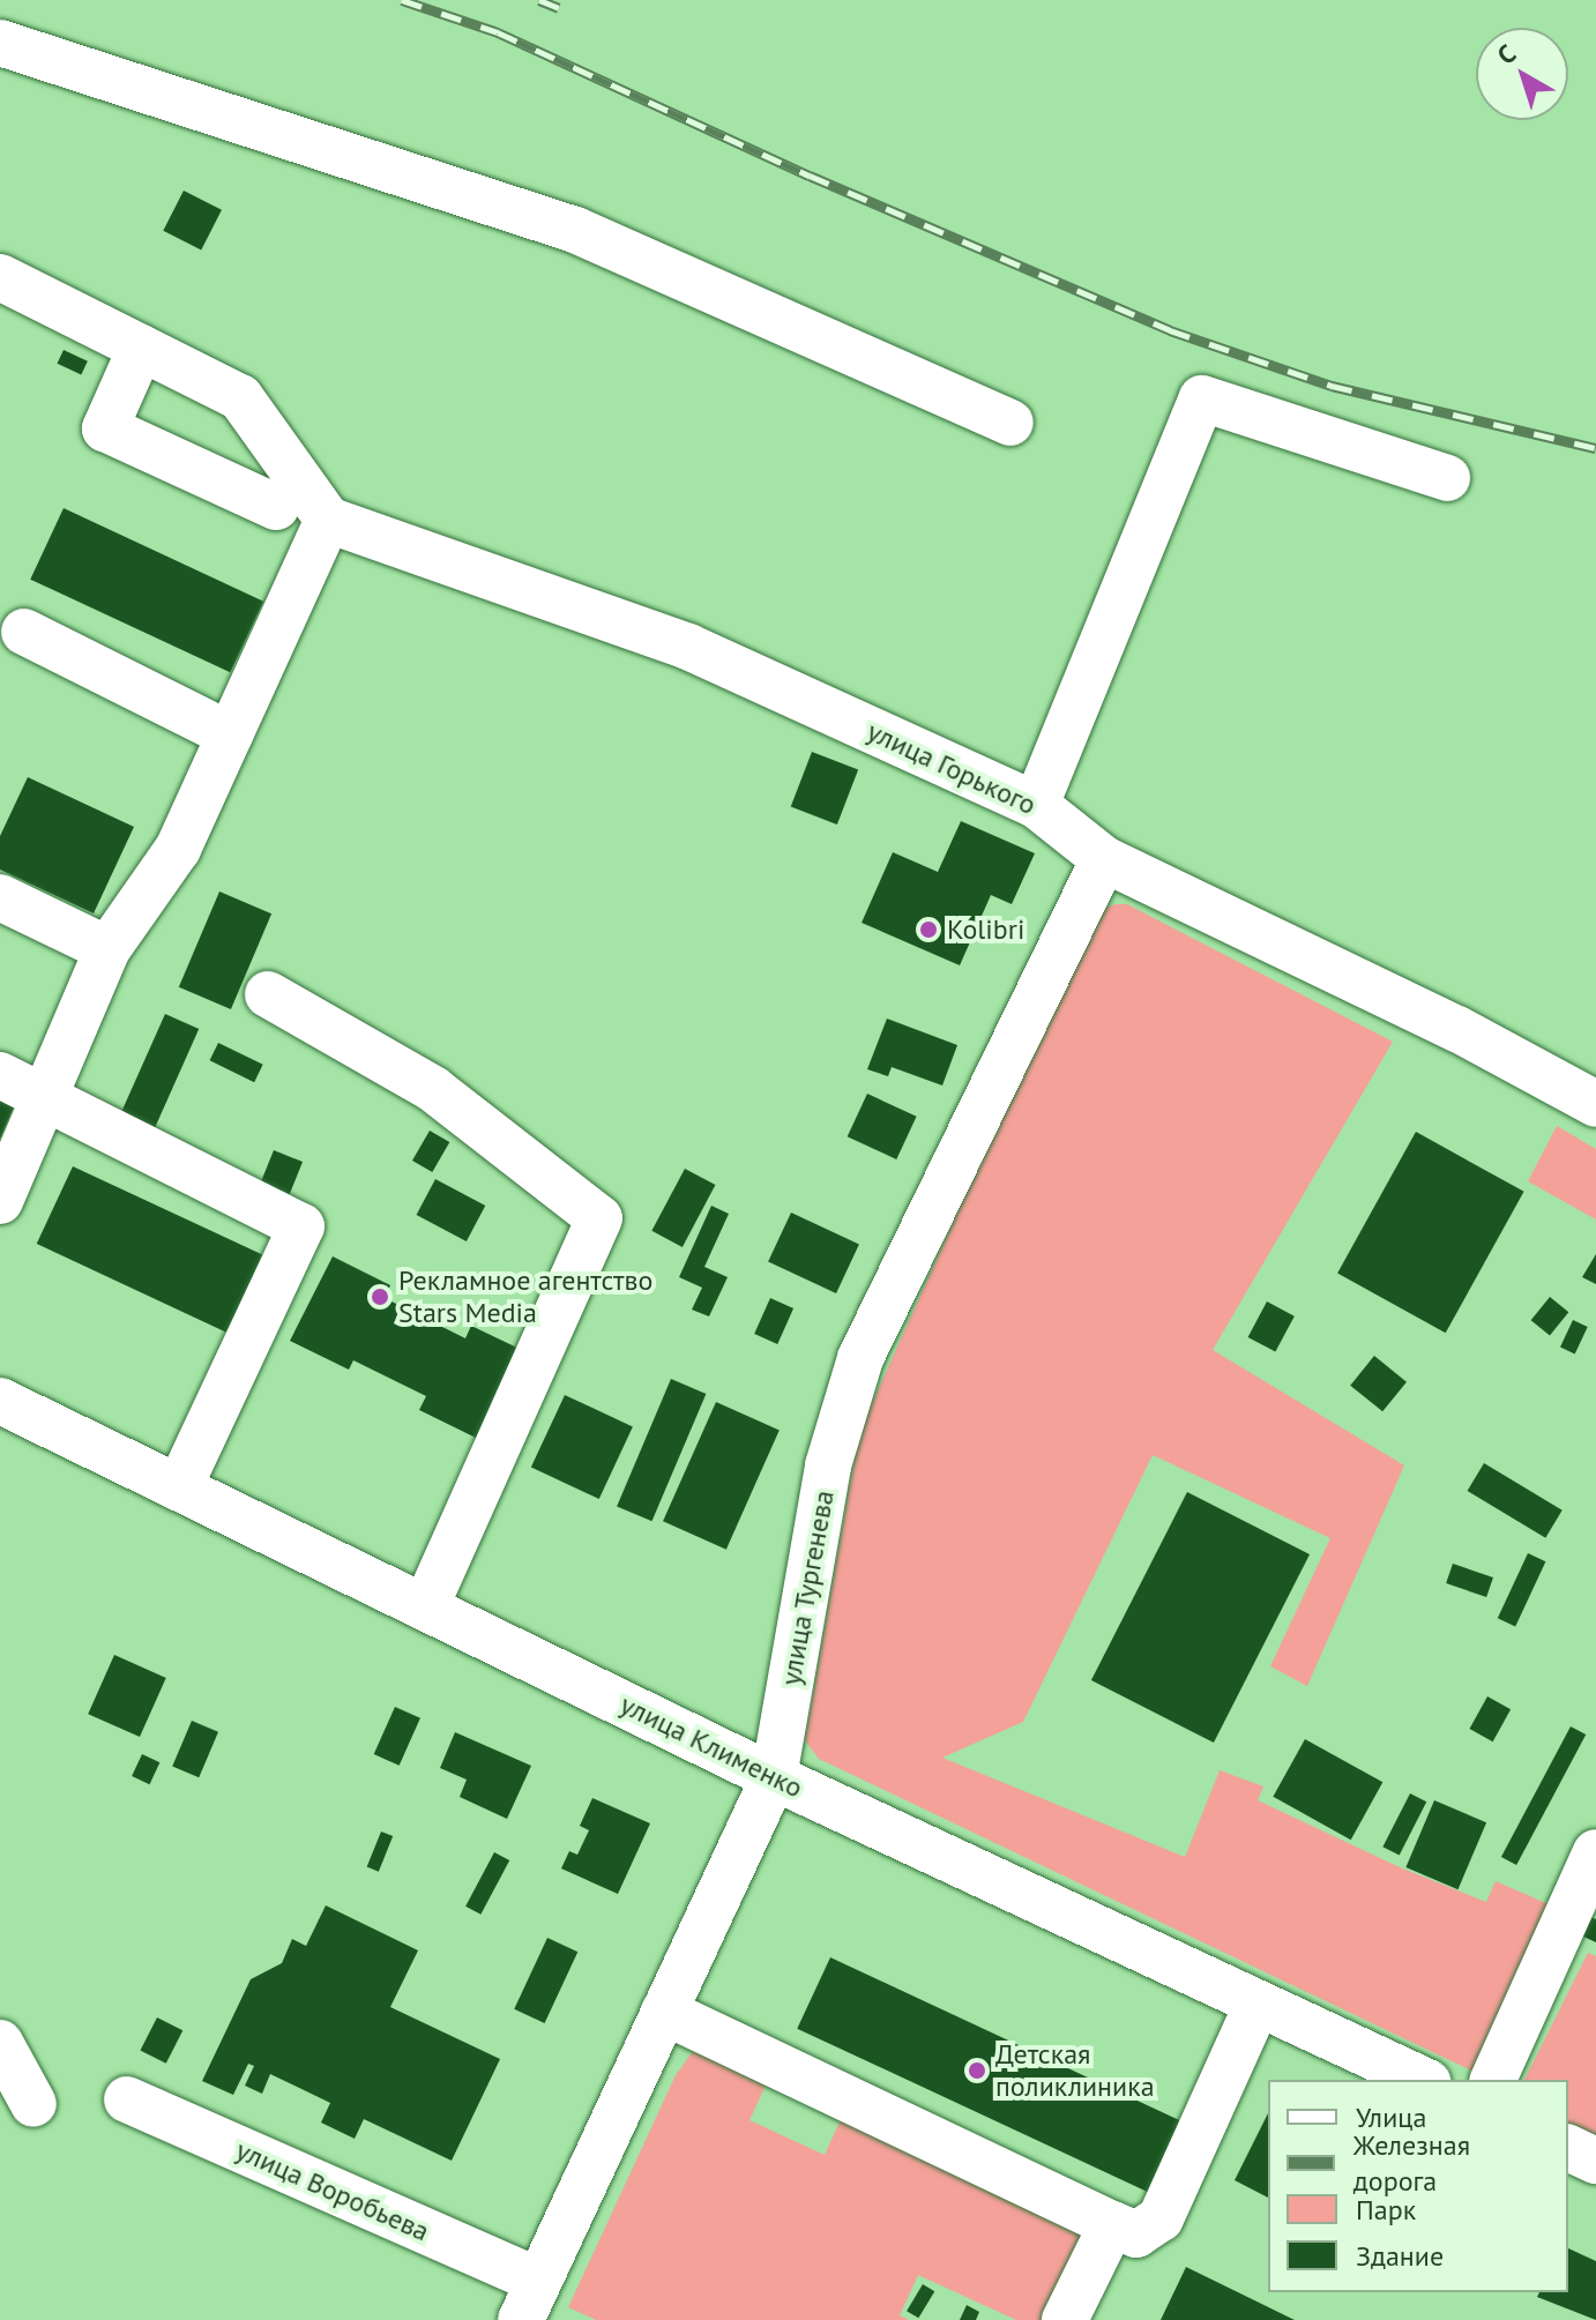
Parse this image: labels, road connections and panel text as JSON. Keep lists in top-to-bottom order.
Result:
{
  "streets": {
    "street": [
      "улица Горького",
      "улица Тургенева",
      "улица Клименко",
      "улица Воробьева"
    ]
  },
  "crossings": [
    ["улица Горького", "улица Тургенева"],
    ["улица Тургенева", "улица Клименко"],
    ["улица Тургенева", "улица Воробьева"]
  ],
  "places": ["Kolibri", "Рекламное агентство Stars Media", "Детская поликлиника"],
  "legend": [
    "Улица",
    "Железная дорога",
    "Парк",
    "Здание"
  ],
  "north": "top left"
}
